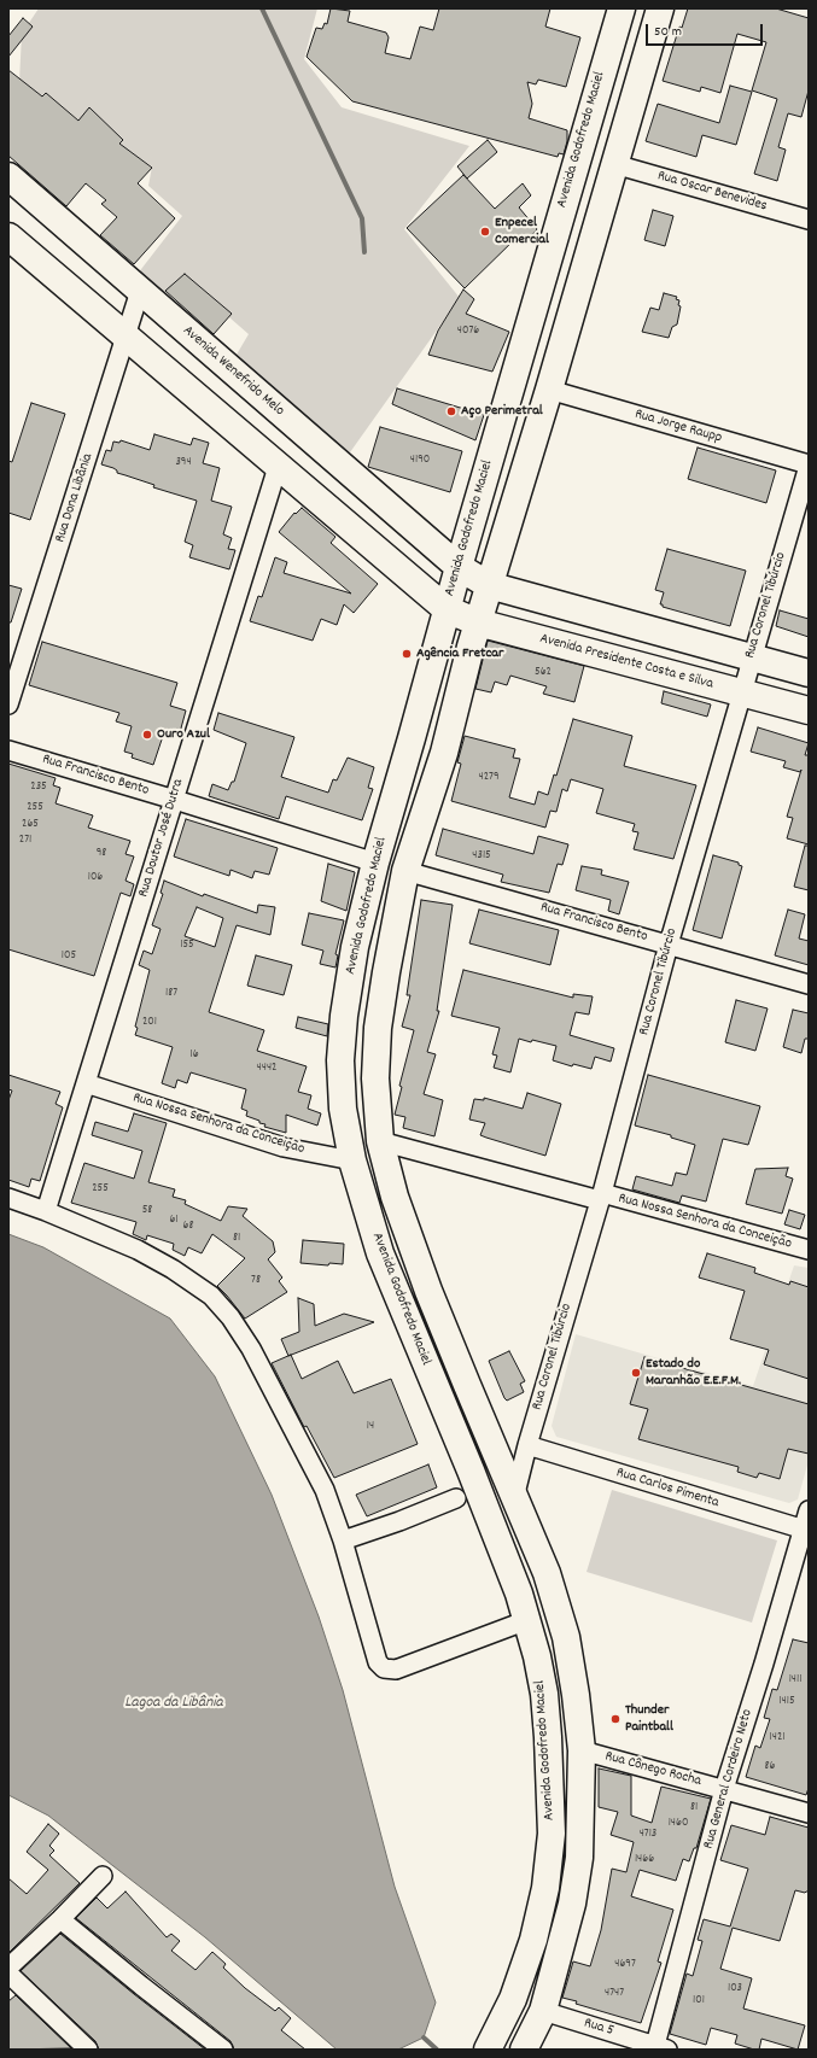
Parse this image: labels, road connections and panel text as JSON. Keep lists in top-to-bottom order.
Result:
{
  "streets": {
    "main road": ["Avenida Godofredo Maciel", "Avenida Wenefrido Melo", "Avenida Presidente Costa e Silva"],
    "street": [
      "Rua Oscar Benevides",
      "Rua Jorge Raupp",
      "Rua Dona Libânia",
      "Rua Coronel Tibúrcio",
      "Rua Francisco Bento",
      "Rua Doutor José Dutra",
      "Rua Nossa Senhora da Conceição",
      "Rua Carlos Pimenta",
      "Rua Cônego Rocha",
      "Rua General Cordeiro Neto",
      "Rua 5"
    ]
  },
  "crossings": [
    ["Avenida Godofredo Maciel", "Rua Oscar Benevides"],
    ["Avenida Godofredo Maciel", "Avenida Wenefrido Melo"],
    ["Avenida Godofredo Maciel", "Rua Jorge Raupp"],
    ["Avenida Godofredo Maciel", "Rua Coronel Tibúrcio"],
    ["Avenida Godofredo Maciel", "Avenida Presidente Costa e Silva"],
    ["Avenida Godofredo Maciel", "Rua Francisco Bento"],
    ["Avenida Godofredo Maciel", "Rua Nossa Senhora da Conceição"],
    ["Avenida Godofredo Maciel", "Rua Cônego Rocha"],
    ["Avenida Godofredo Maciel", "Rua 5"],
    ["Avenida Wenefrido Melo", "Rua Dona Libânia"],
    ["Rua Jorge Raupp", "Rua Coronel Tibúrcio"],
    ["Rua Coronel Tibúrcio", "Avenida Presidente Costa e Silva"],
    ["Rua Coronel Tibúrcio", "Rua Francisco Bento"],
    ["Rua Coronel Tibúrcio", "Rua Nossa Senhora da Conceição"],
    ["Rua Coronel Tibúrcio", "Rua Carlos Pimenta"],
    ["Rua Francisco Bento", "Rua Doutor José Dutra"],
    ["Rua Doutor José Dutra", "Rua Nossa Senhora da Conceição"],
    ["Rua Carlos Pimenta", "Rua General Cordeiro Neto"],
    ["Rua Cônego Rocha", "Rua General Cordeiro Neto"],
    ["Rua General Cordeiro Neto", "Rua 5"]
  ],
  "water": ["Lagoa da Libânia"],
  "places": [
    "Enpecel Comercial",
    "Aço Perimetral",
    "Agência Fretcar",
    "Ouro Azul",
    "Estado do Maranhão E.E.F.M.",
    "Thunder Paintball"
  ],
  "house_numbers": [
    "4076",
    "4190",
    "394",
    "562",
    "4279",
    "235",
    "255",
    "265",
    "271",
    "98",
    "4315",
    "106",
    "155",
    "105",
    "187",
    "201",
    "16",
    "4442",
    "255",
    "58",
    "61",
    "68",
    "81",
    "78",
    "14",
    "1411",
    "1415",
    "1421",
    "86",
    "81",
    "1460",
    "4713",
    "1466",
    "4697",
    "103",
    "4747",
    "101"
  ],
  "scale_bar": "50 m"
}
